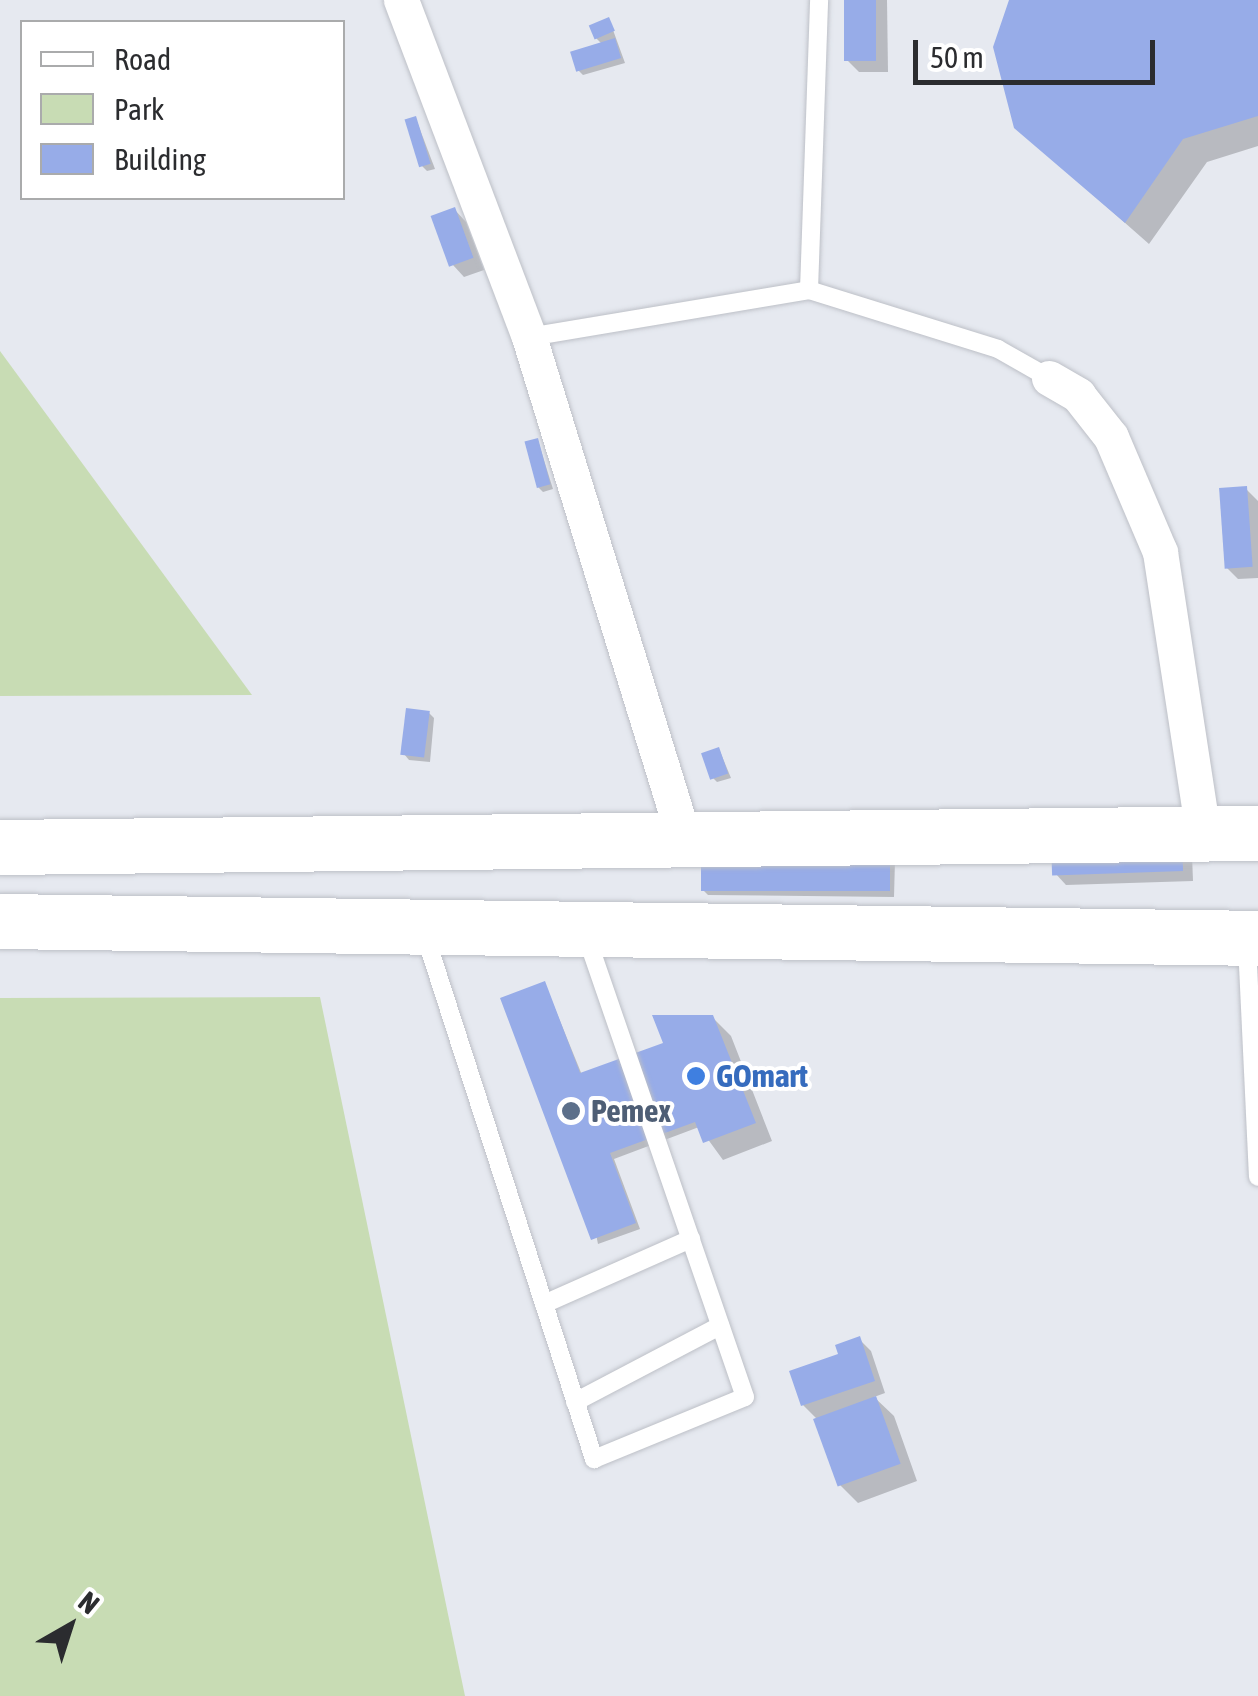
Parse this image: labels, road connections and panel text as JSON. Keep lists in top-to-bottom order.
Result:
{
  "places": ["GOmart", "Pemex"],
  "legend": ["Road", "Park", "Building"],
  "scale_bar": "50 m",
  "north": "top right"
}
